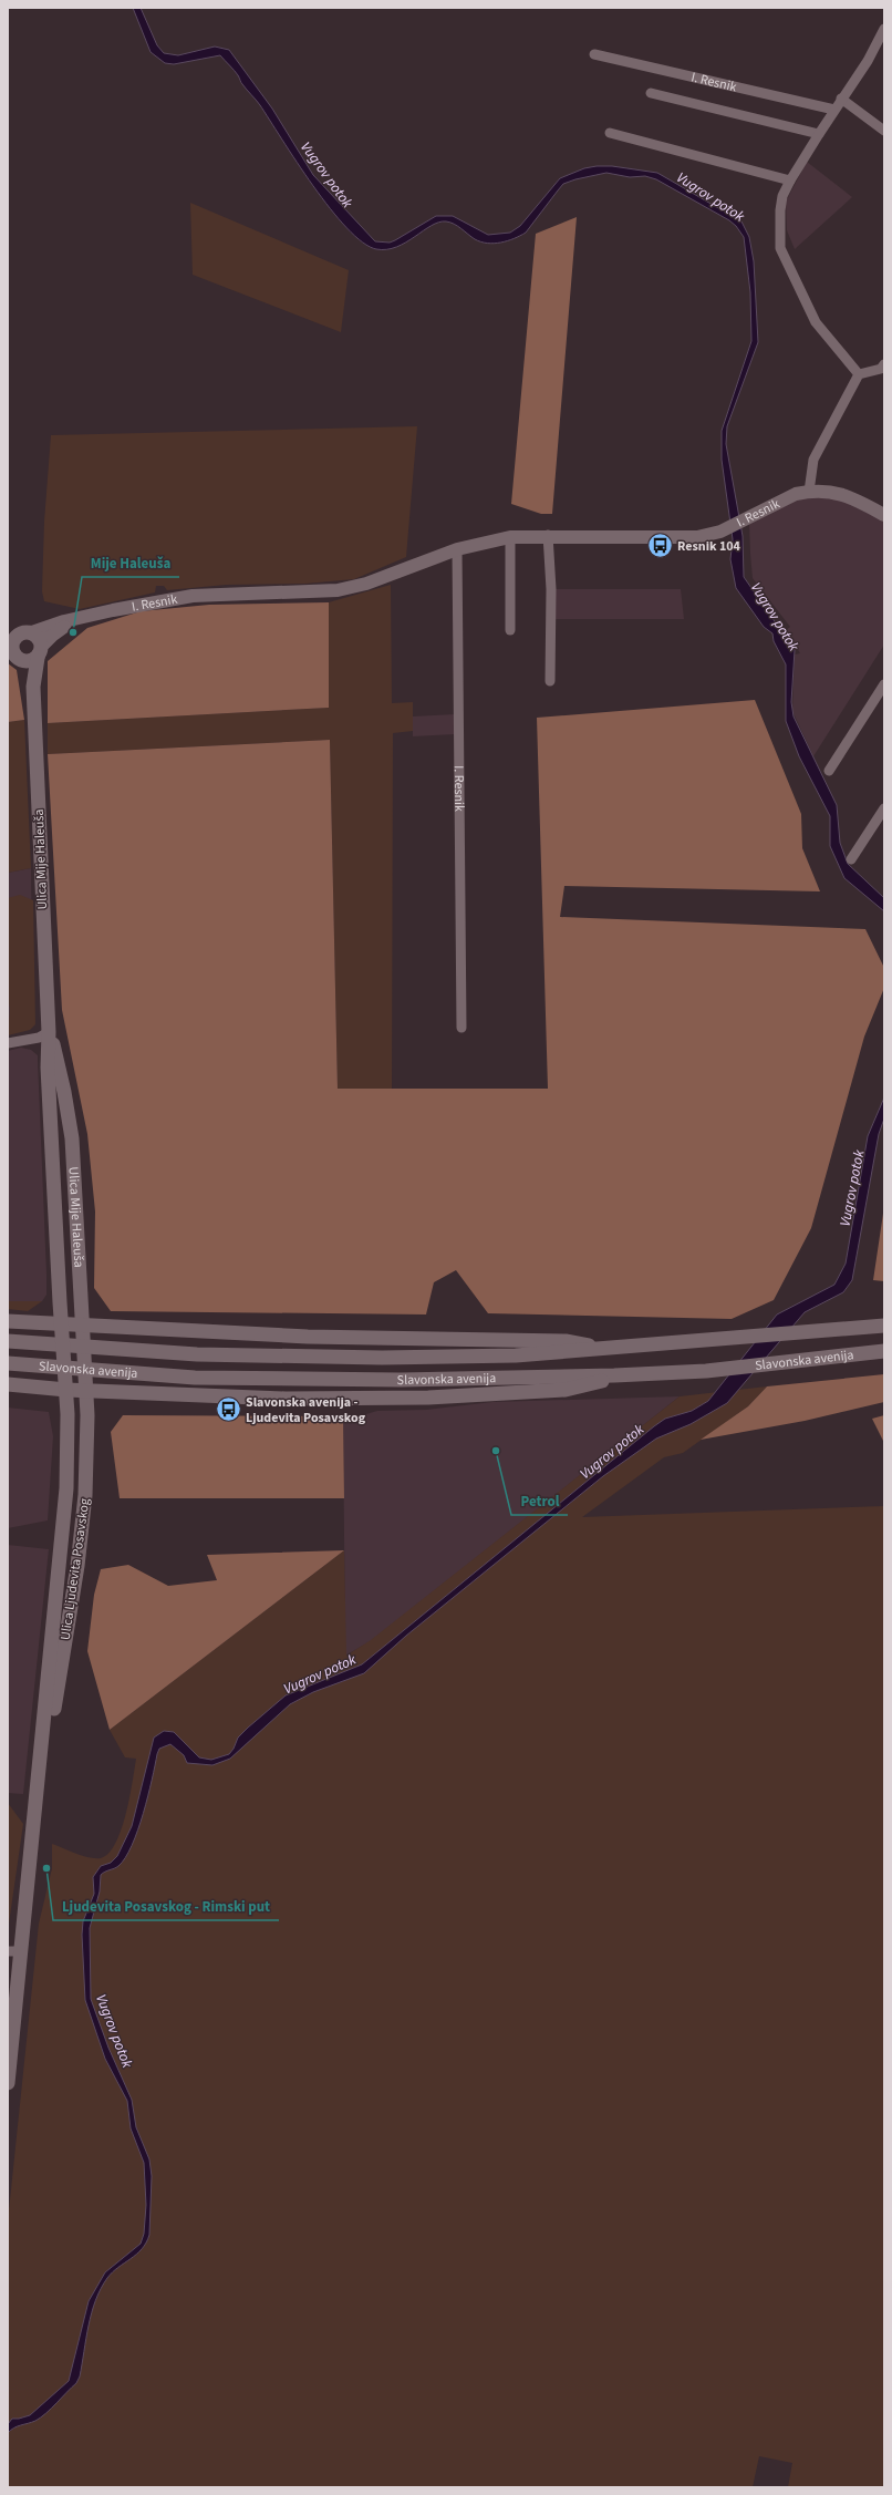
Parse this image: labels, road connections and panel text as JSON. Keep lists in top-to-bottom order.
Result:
{
  "streets": {
    "main road": ["Ulica Mije Haleuša", "Slavonska avenija", "Ulica Ljudevita Posavskog"],
    "street": ["I. Resnik"]
  },
  "crossings": [
    ["I. Resnik", "Ulica Mije Haleuša"],
    ["Ulica Mije Haleuša", "Ulica Ljudevita Posavskog"]
  ],
  "water": ["Vugrov potok"],
  "places": {
    "bus stop": ["Resnik 104", "Slavonska avenija - Ljudevita Posavskog"],
    "other": ["Mije Haleuša", "Petrol", "Ljudevita Posavskog - Rimski put"]
  }
}
